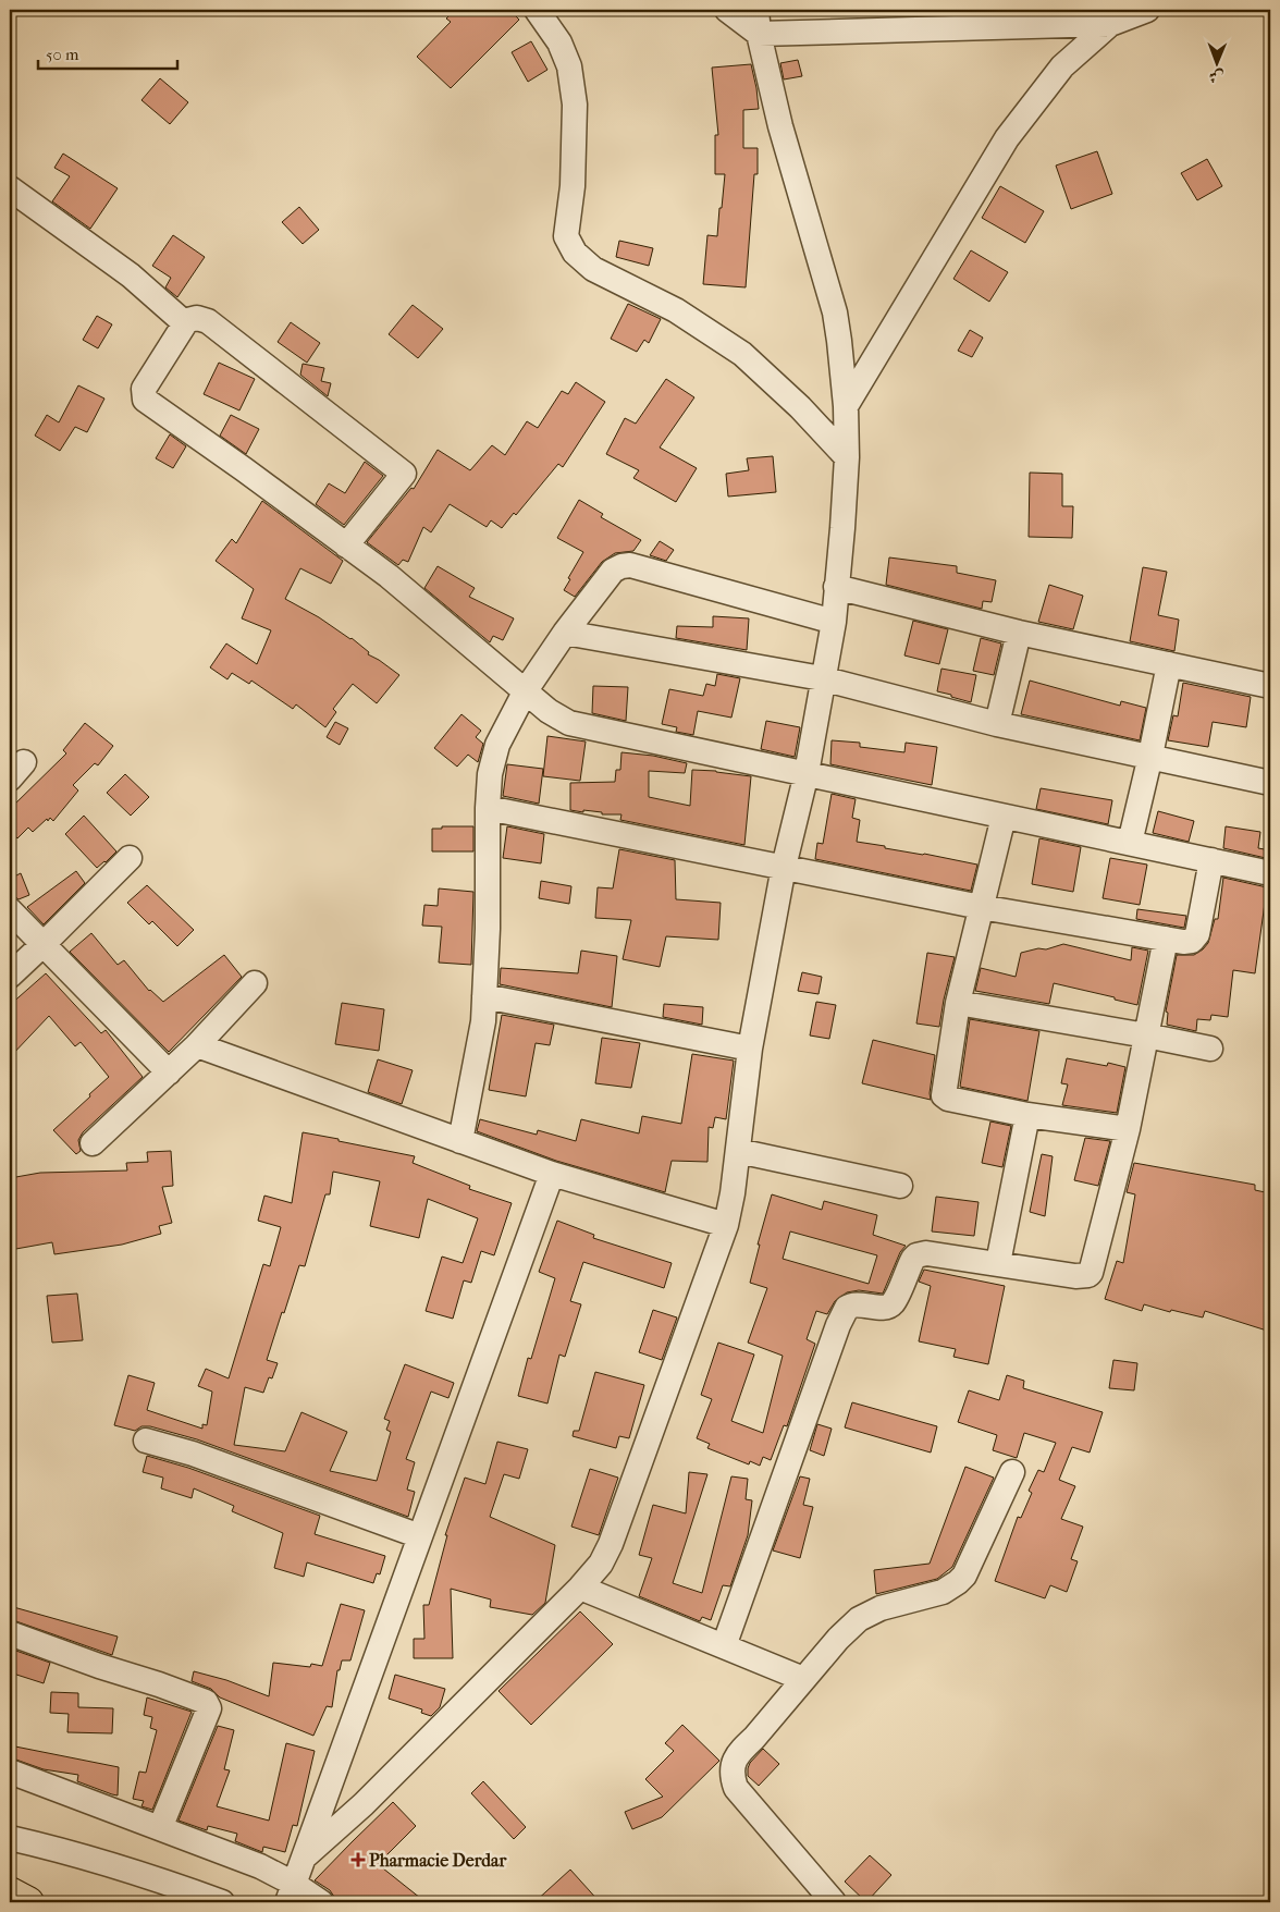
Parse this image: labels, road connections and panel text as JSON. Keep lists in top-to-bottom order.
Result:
{
  "places": {
    "health": ["Pharmacie Derdar"]
  },
  "scale_bar": "50 m",
  "north": "bottom"
}
